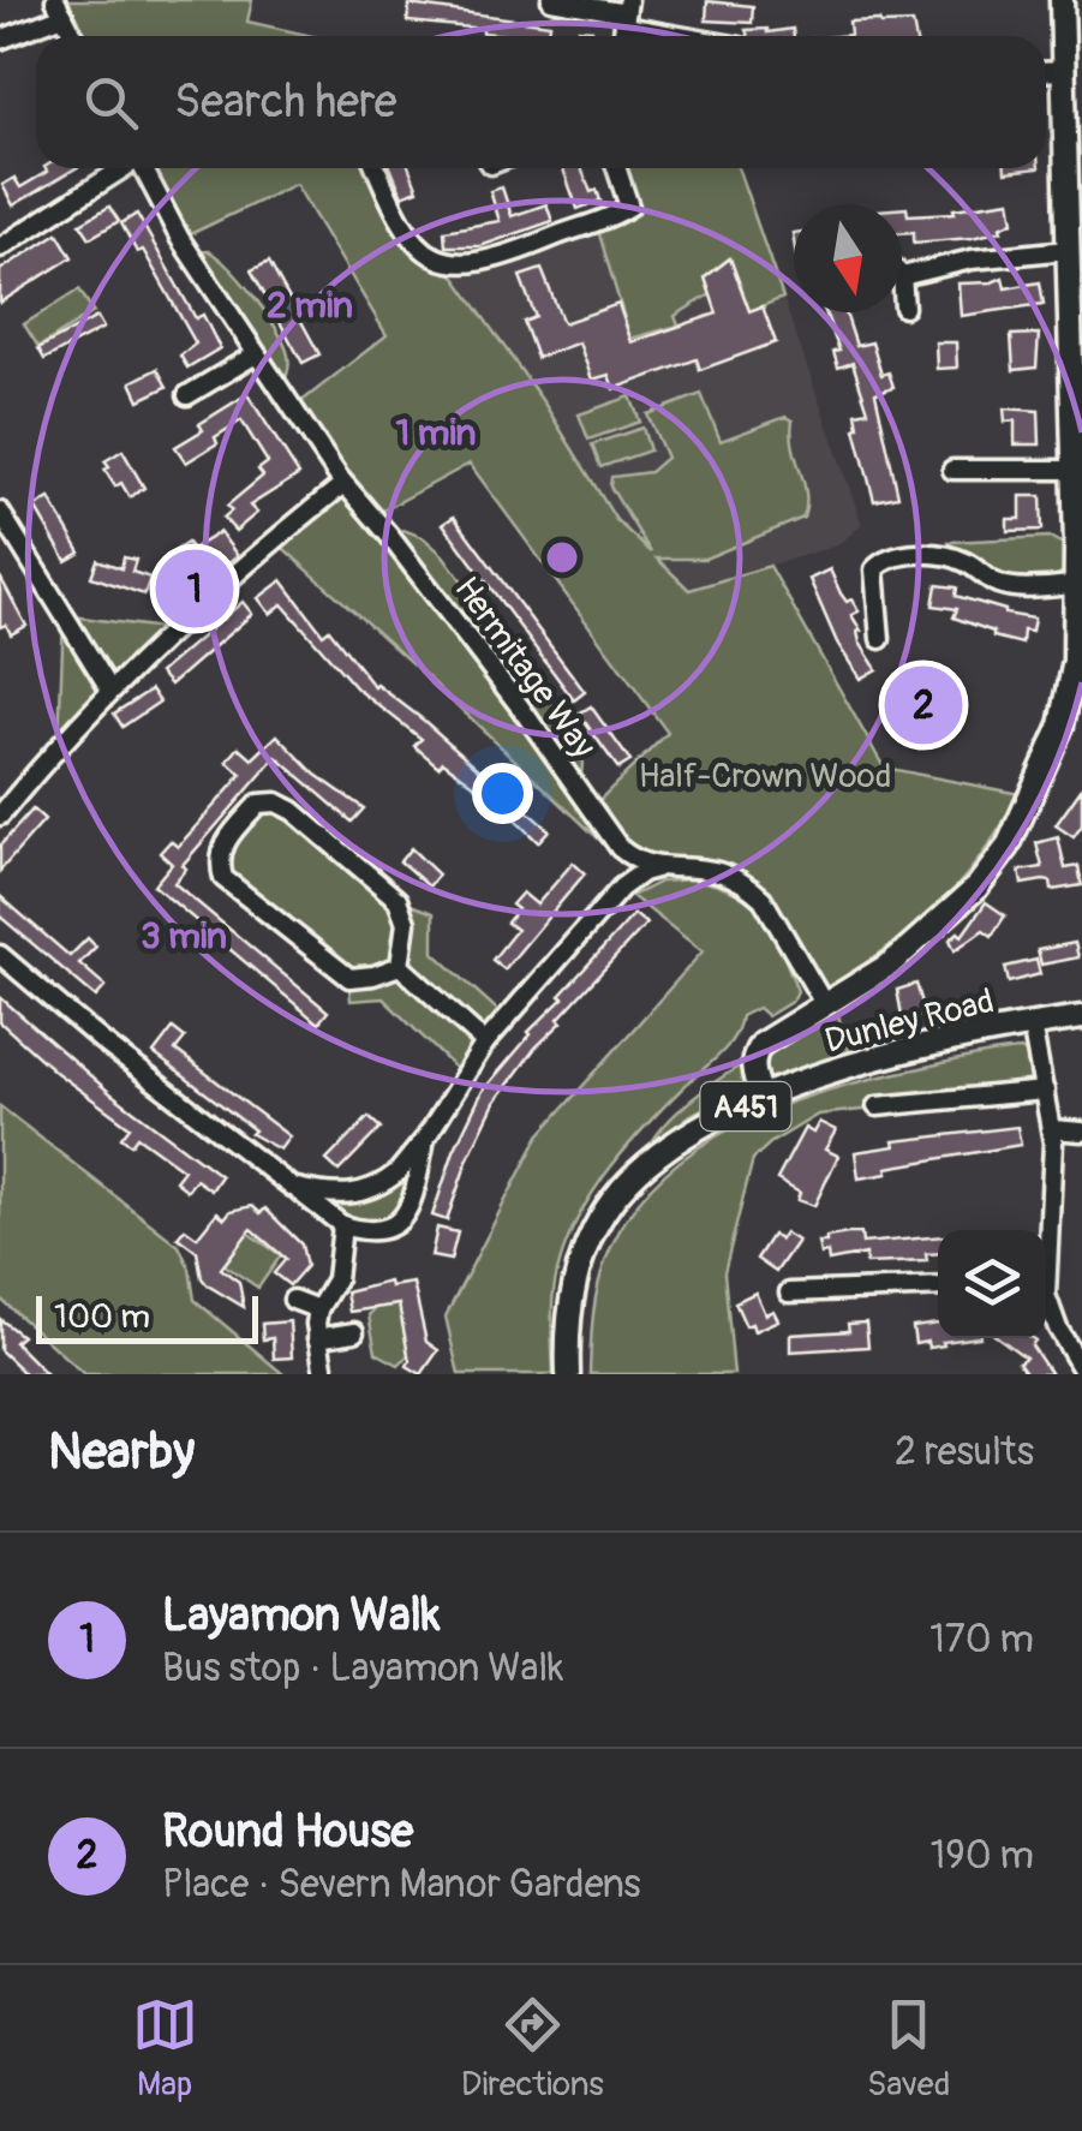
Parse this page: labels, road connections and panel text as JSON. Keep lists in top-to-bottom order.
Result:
{
  "streets": {
    "main road": ["Dunley Road", "A451"],
    "street": ["Hermitage Way"]
  },
  "parks": ["Half-Crown Wood"],
  "scale_bar": "100 m",
  "north": "bottom",
  "page": {
    "search": "Search here",
    "pins": ["1", "2"],
    "scale": "100 m",
    "heading": ["Nearby", "2 results"],
    "list": [
      {
        "mark": "1",
        "name": "Layamon Walk",
        "note": "Bus stop · Layamon Walk",
        "value": "170 m"
      },
      {
        "mark": "2",
        "name": "Round House",
        "note": "Place · Severn Manor Gardens",
        "value": "190 m"
      }
    ],
    "nav": ["Map", "Directions", "Saved"]
  },
  "rings": ["2 min", "1 min", "3 min"]
}
